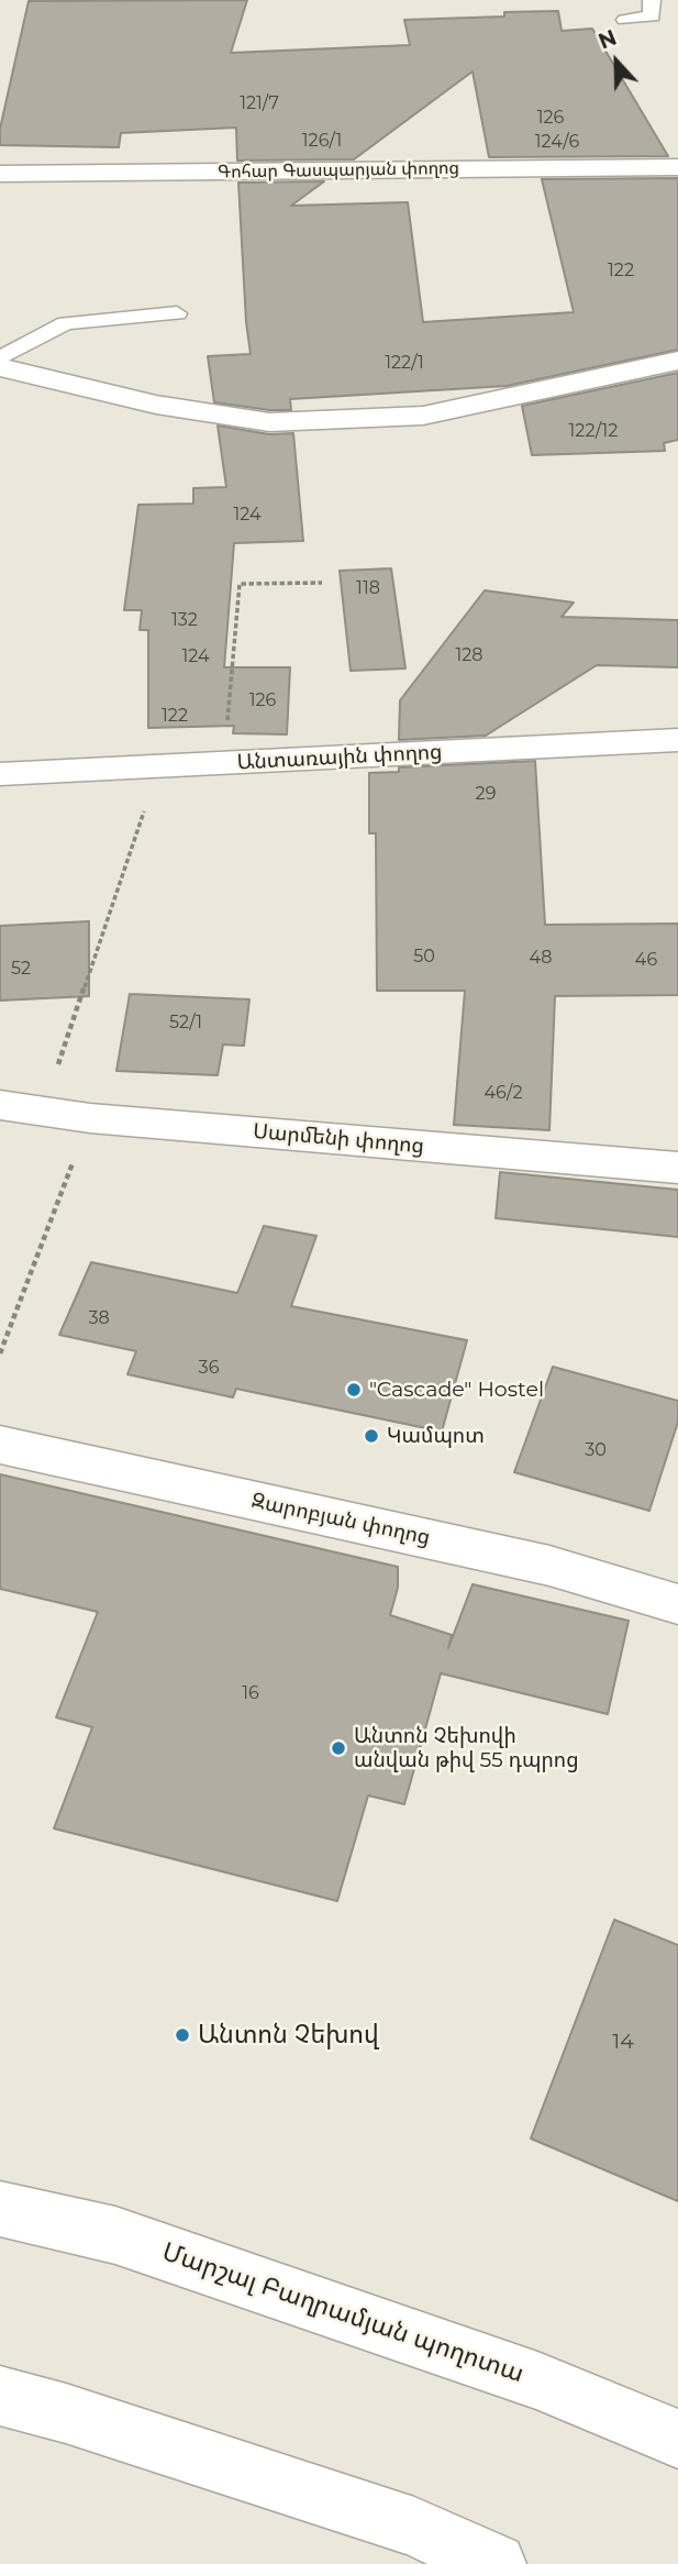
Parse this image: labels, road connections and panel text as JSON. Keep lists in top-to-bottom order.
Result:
{
  "streets": {
    "street": [
      "Գոհար Գասպարյան փողոց",
      "Անտառային փողոց",
      "Սարմենի փողոց",
      "Զարոբյան փողոց",
      "Մարշալ Բաղրամյան պողոտա"
    ]
  },
  "places": [
    "\"Cascade\" Hostel",
    "Կամպոտ",
    "Անտոն Չեխովի անվան թիվ 55 դպրոց",
    "Անտոն Չեխով"
  ],
  "house_numbers": [
    "121/7",
    "126",
    "126/1",
    "124/6",
    "122",
    "122/1",
    "122/12",
    "124",
    "118",
    "132",
    "128",
    "124",
    "126",
    "122",
    "29",
    "50",
    "48",
    "46",
    "52",
    "52/1",
    "46/2",
    "38",
    "36",
    "30",
    "16",
    "14"
  ],
  "north": "top"
}
